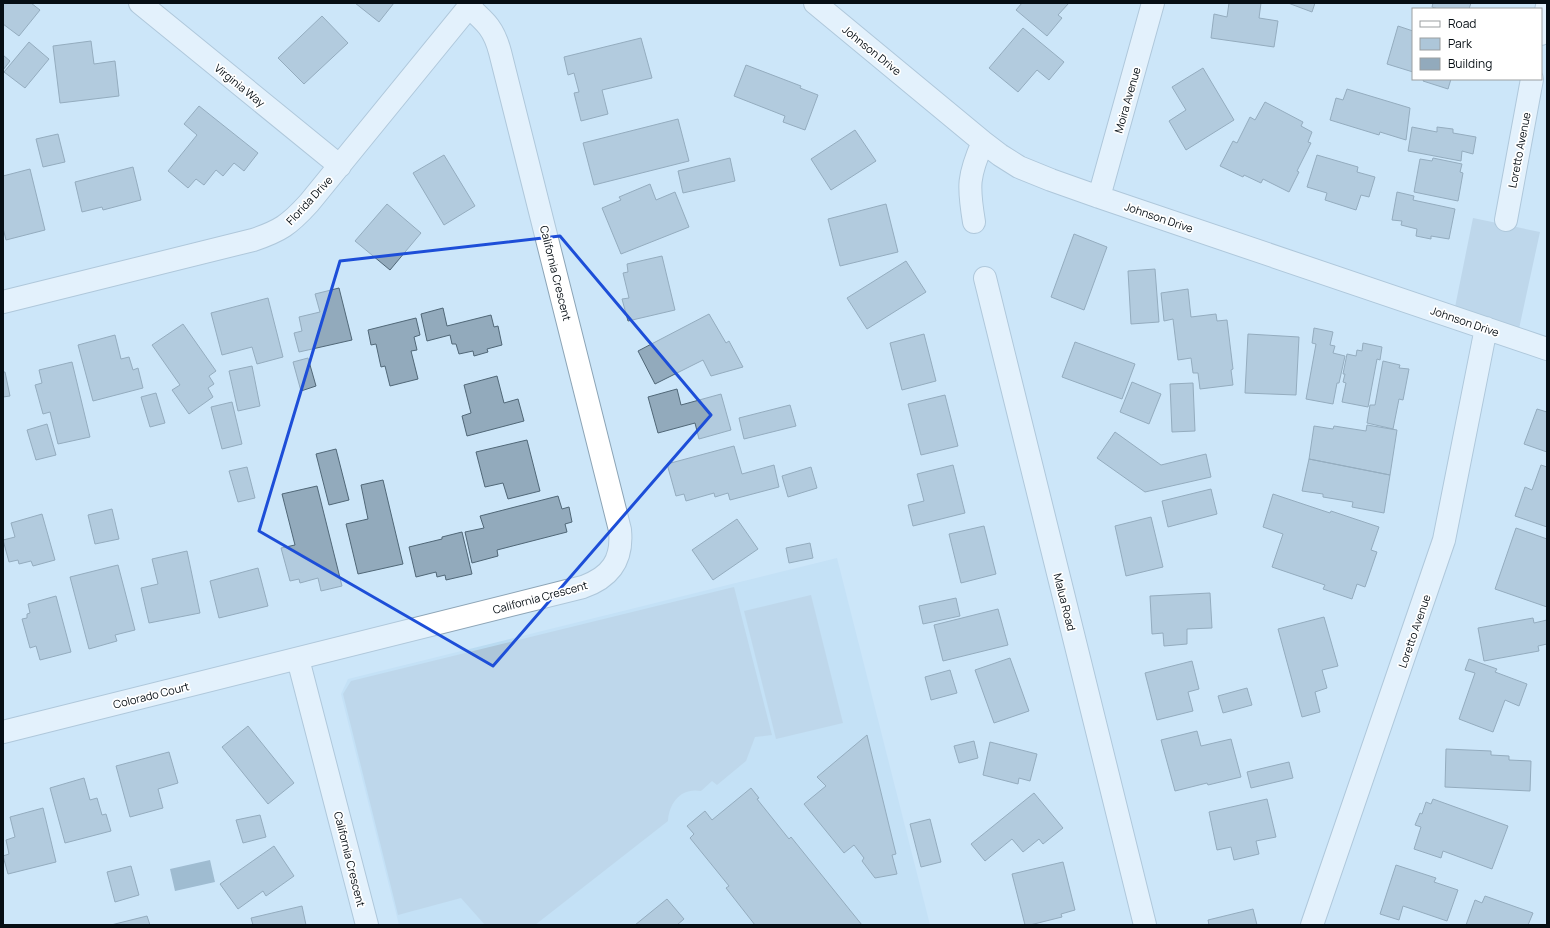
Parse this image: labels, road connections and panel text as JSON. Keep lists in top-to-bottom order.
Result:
{
  "streets": {
    "street": [
      "Johnson Drive",
      "Virginia Way",
      "Moira Avenue",
      "Loretto Avenue",
      "Florida Drive",
      "California Crescent",
      "Malua Road",
      "Colorado Court"
    ]
  },
  "crossings": [
    ["Johnson Drive", "Moira Avenue"],
    ["Johnson Drive", "Loretto Avenue"],
    ["Virginia Way", "Florida Drive"],
    ["Florida Drive", "California Crescent"],
    ["California Crescent", "Colorado Court"]
  ],
  "legend": ["Road", "Park", "Building"]
}
